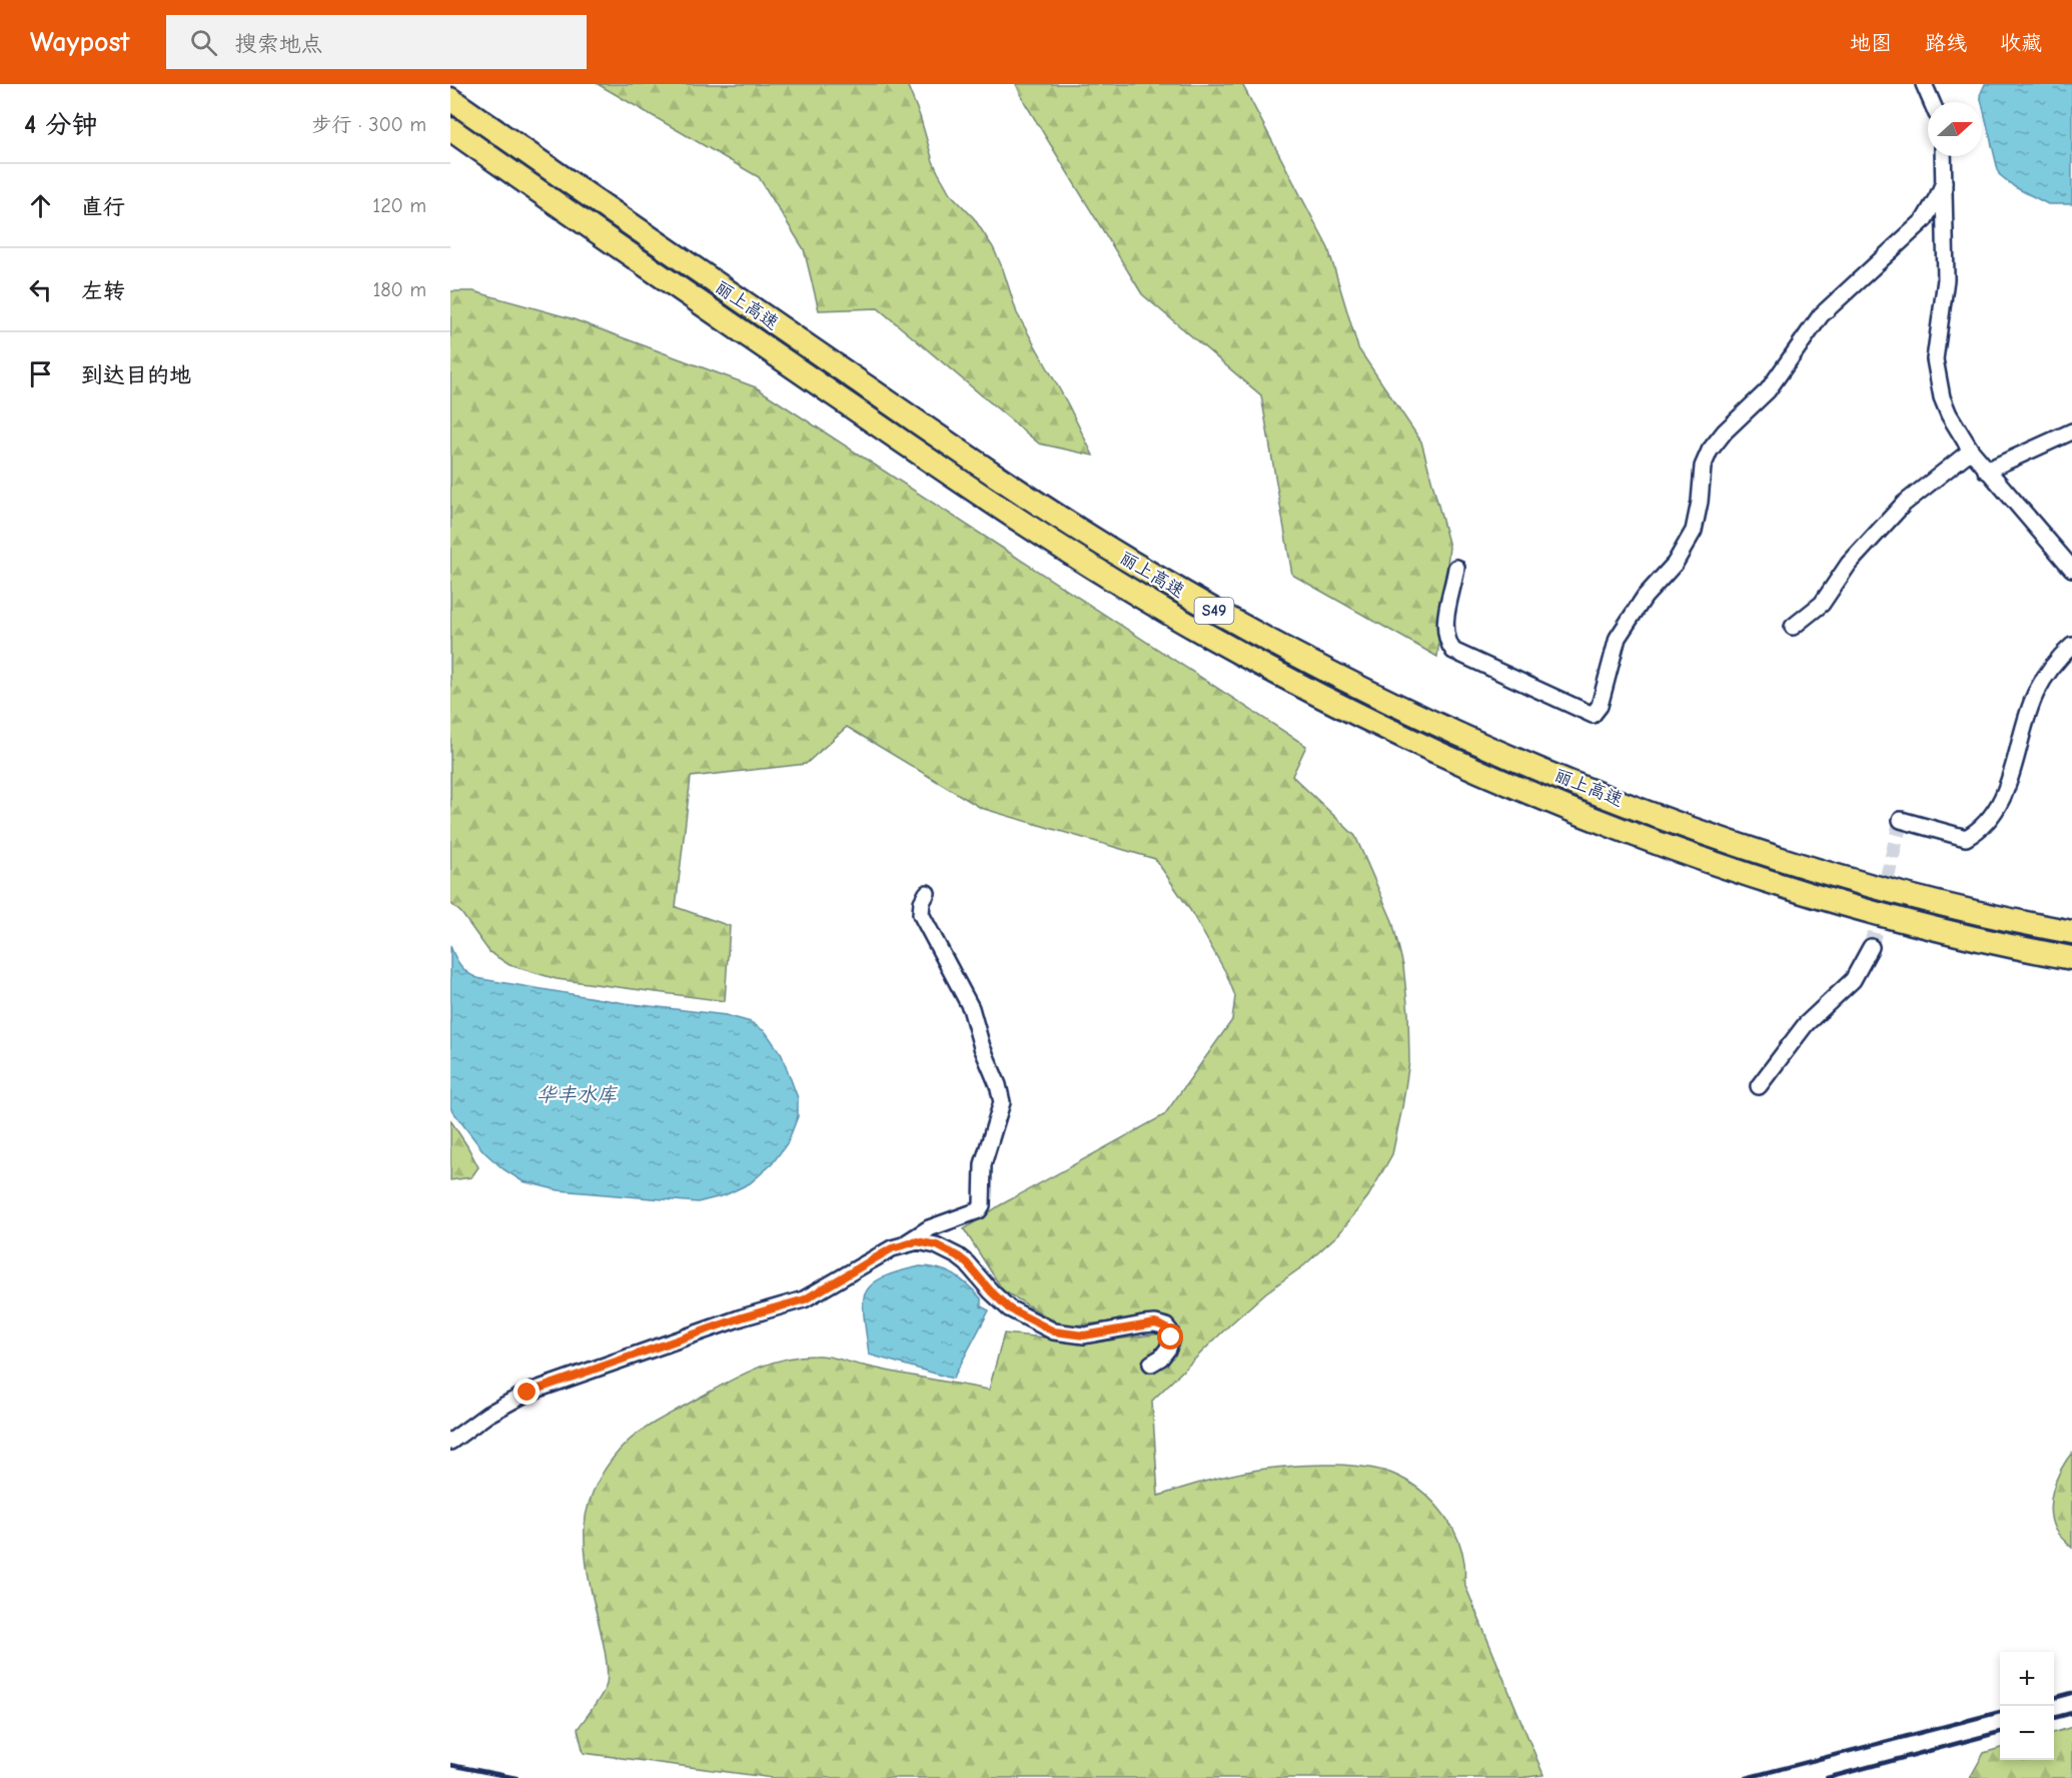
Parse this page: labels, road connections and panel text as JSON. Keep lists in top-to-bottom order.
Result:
{
  "streets": {
    "highway": ["丽上高速", "S49"]
  },
  "water": ["华丰水库"],
  "north": "right",
  "page": {
    "header": "Waypost",
    "search": "搜索地点",
    "nav": ["地图", "路线", "收藏"],
    "heading": ["4 分钟", "步行 · 300 m"],
    "list": [
      ["直行", "120 m"],
      ["左转", "180 m"],
      "到达目的地"
    ],
    "map_buttons": ["+", "−"]
  }
}
